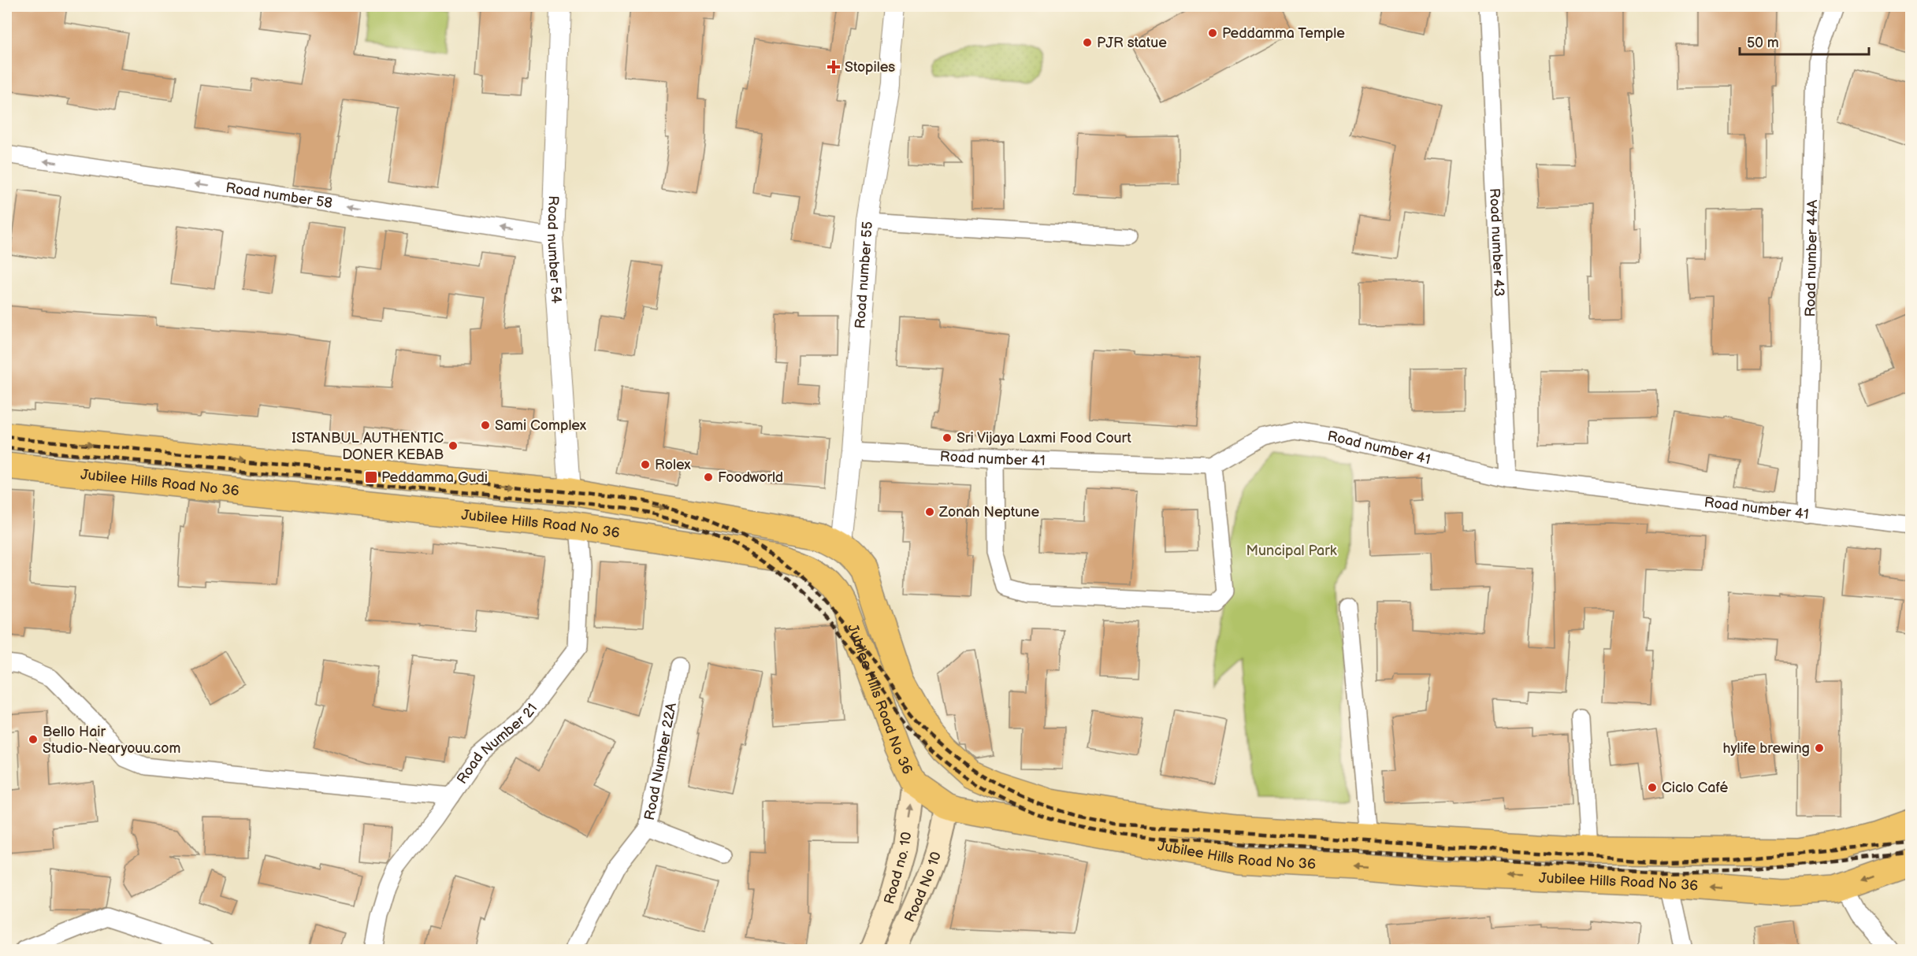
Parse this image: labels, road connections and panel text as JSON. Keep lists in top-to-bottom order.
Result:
{
  "streets": {
    "main road": ["Jubilee Hills Road No 36", "Road no. 10", "Road No 10"],
    "street": [
      "Road number 58",
      "Road number 43",
      "Road number 54",
      "Road number 44A",
      "Road number 55",
      "Road number 41",
      "Road Number 21",
      "Road Number 22A"
    ]
  },
  "crossings": [
    ["Road number 58", "Road number 54"],
    ["Road number 43", "Road number 41"],
    ["Road number 54", "Jubilee Hills Road No 36"],
    ["Road number 44A", "Road number 41"],
    ["Road number 55", "Road number 41"],
    ["Road number 55", "Jubilee Hills Road No 36"],
    ["Jubilee Hills Road No 36", "Road Number 21"],
    ["Jubilee Hills Road No 36", "Road no. 10"],
    ["Jubilee Hills Road No 36", "Road No 10"]
  ],
  "one_way": ["Road number 58", "Road no. 10"],
  "parks": ["Muncipal Park"],
  "places": {
    "other": [
      "Peddamma Temple",
      "PJR statue",
      "Sami Complex",
      "Sri Vijaya Laxmi Food Court",
      "ISTANBUL AUTHENTIC DONER KEBAB",
      "Rolex",
      "Foodworld",
      "Zonah Neptune",
      "Bello Hair Studio-Nearyouu.com",
      "hylife brewing",
      "Ciclo Café"
    ],
    "health": ["Stopiles"],
    "transit": ["Peddamma Gudi"]
  },
  "scale_bar": "50 m"
}
